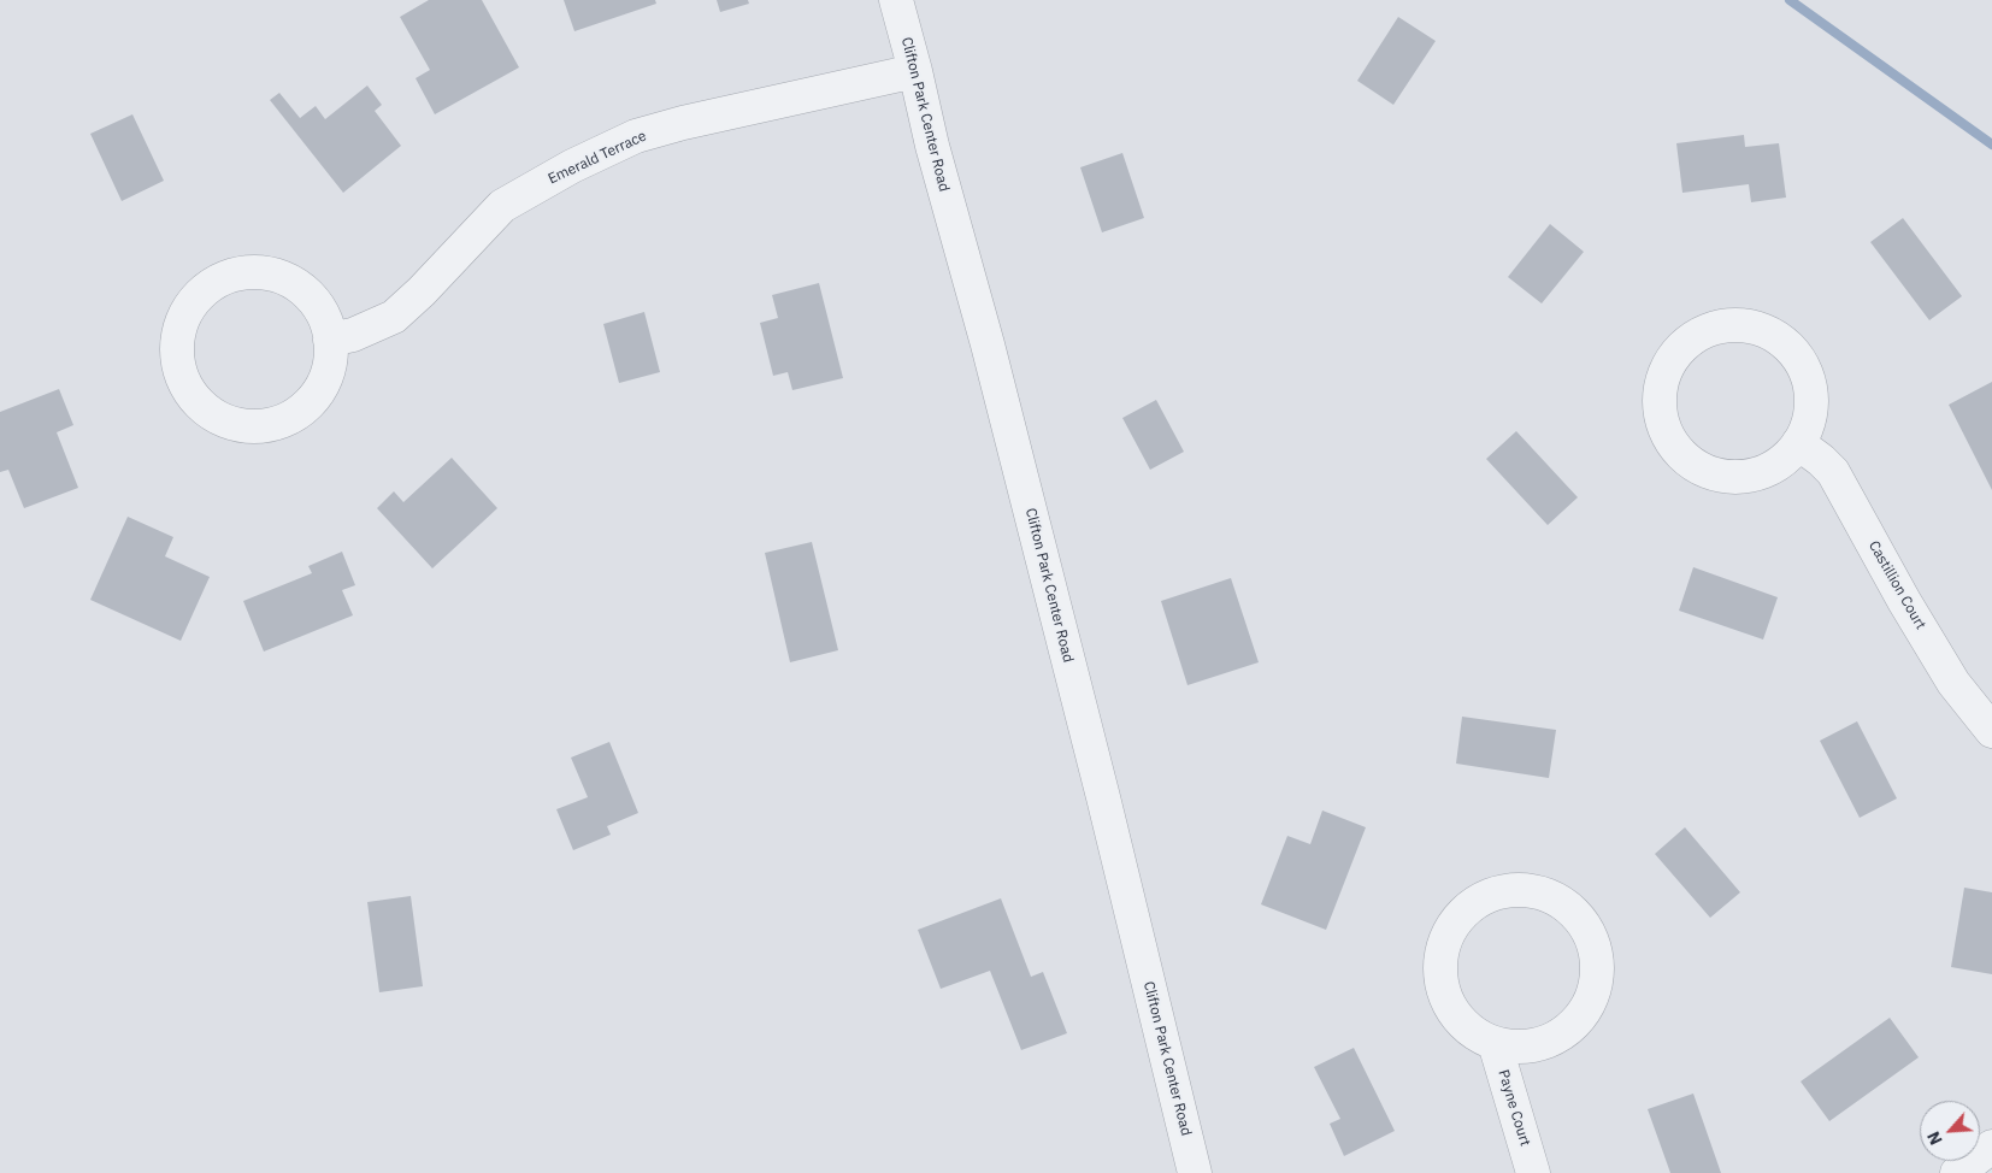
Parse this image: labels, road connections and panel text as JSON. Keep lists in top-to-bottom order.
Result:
{
  "streets": {
    "street": [
      "Clifton Park Center Road",
      "Emerald Terrace",
      "Castillion Court",
      "Payne Court"
    ]
  },
  "crossings": [
    ["Clifton Park Center Road", "Emerald Terrace"]
  ],
  "north": "bottom left"
}
